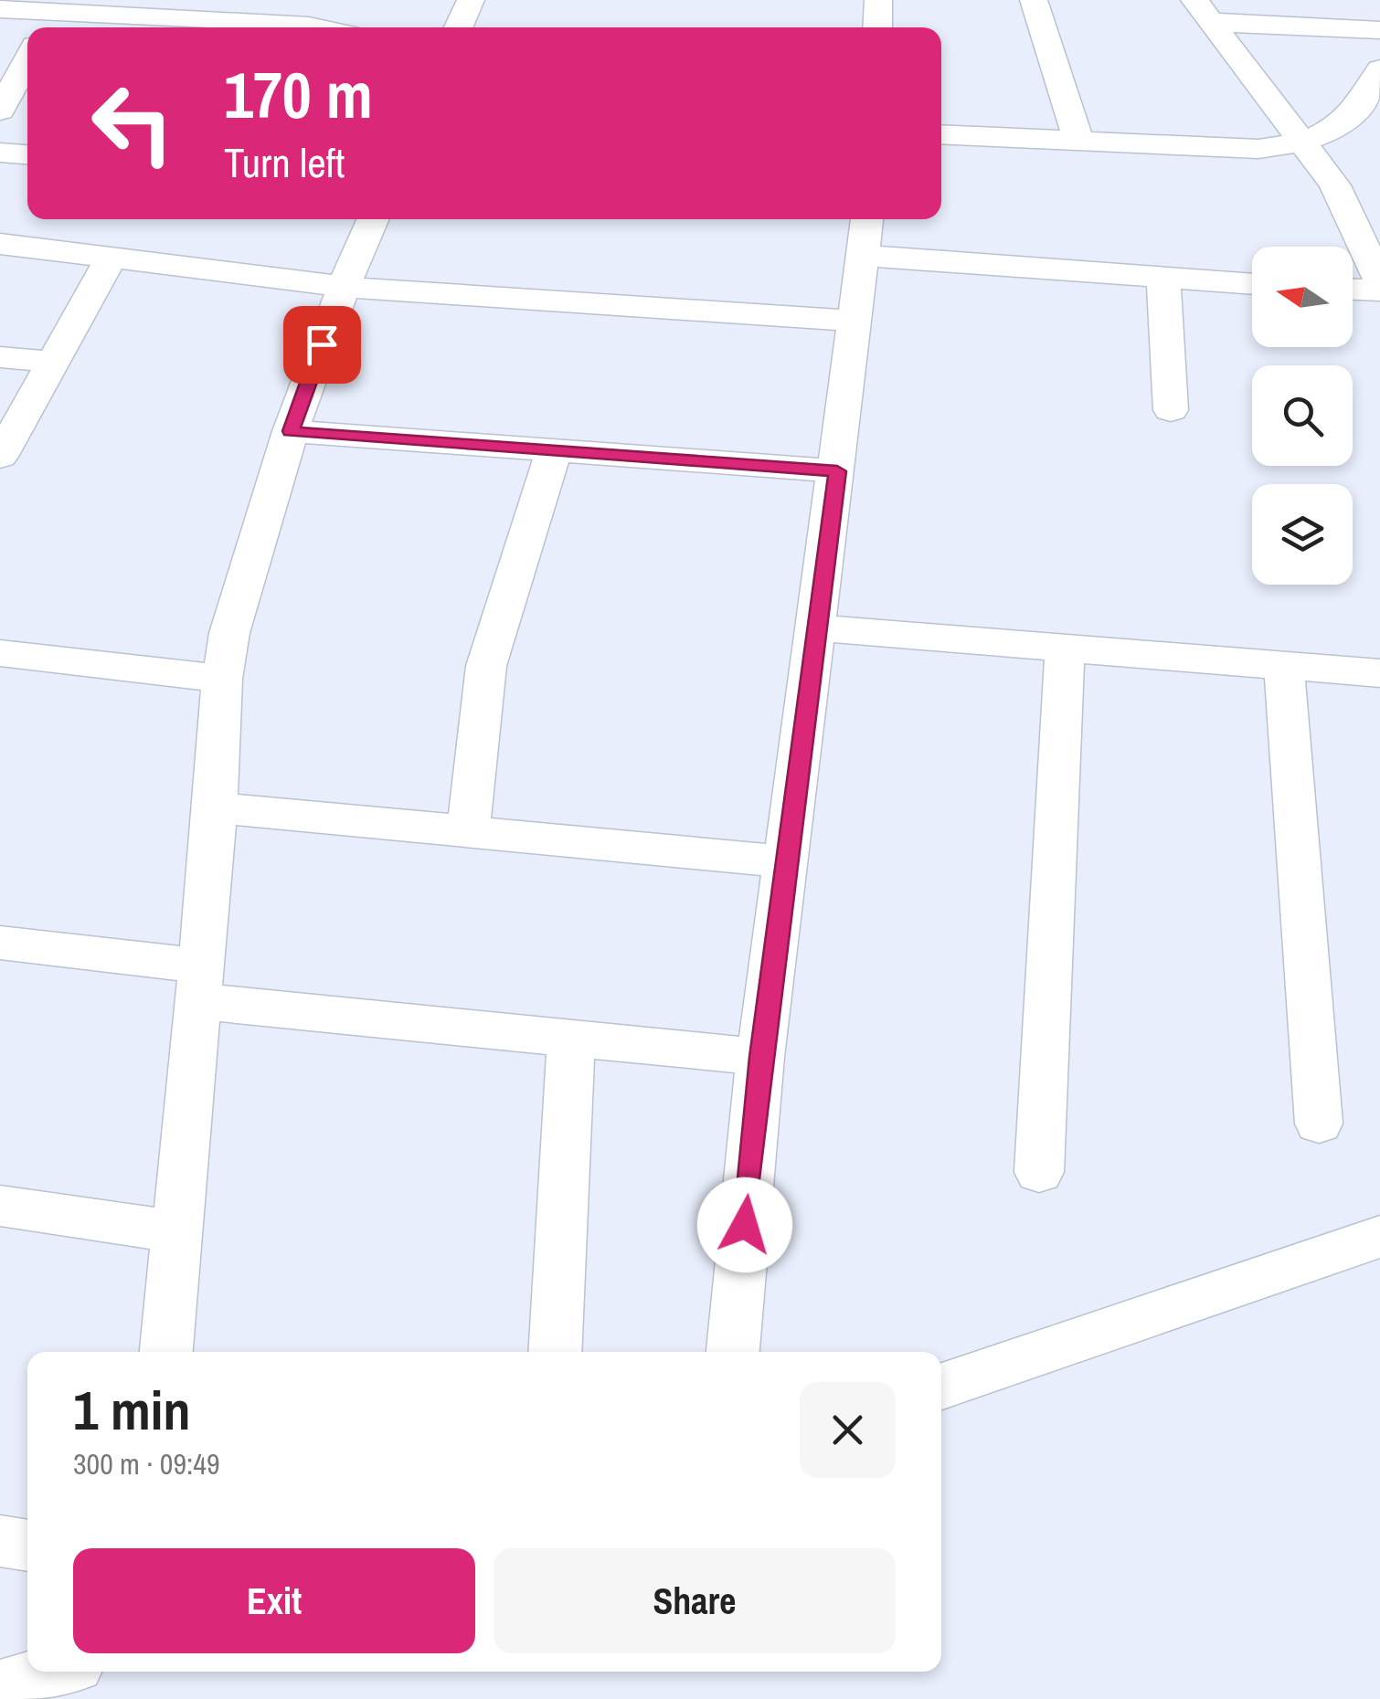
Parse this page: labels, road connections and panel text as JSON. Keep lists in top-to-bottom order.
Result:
{
  "north": "left",
  "page": {
    "turn": ["170 m", "Turn left"],
    "heading": ["1 min", "300 m · 09:49"],
    "buttons": ["Exit", "Share"]
  }
}
